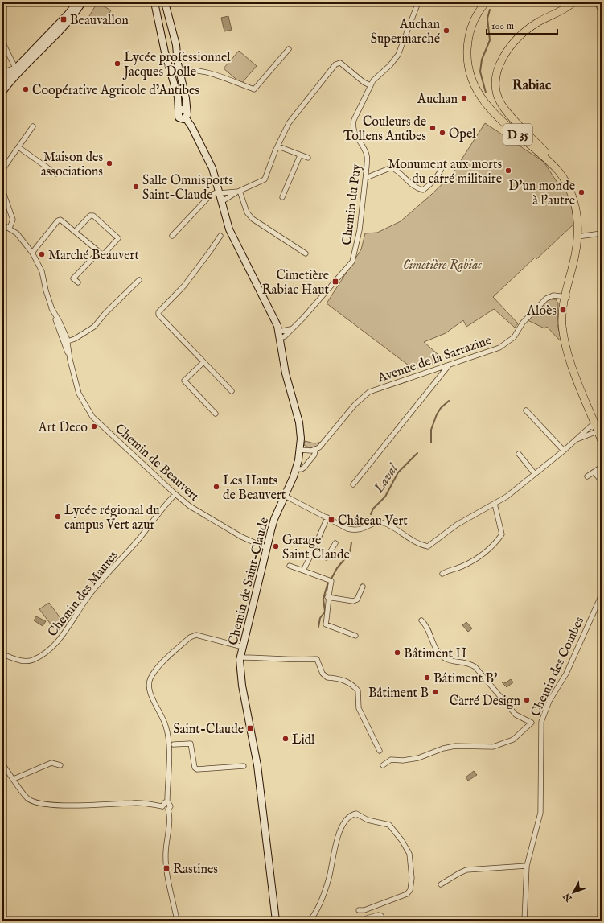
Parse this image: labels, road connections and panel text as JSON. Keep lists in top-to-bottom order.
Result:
{
  "streets": {
    "main road": ["D 35"],
    "street": [
      "Chemin du Puy",
      "Avenue de la Sarrazine",
      "Chemin de Beauvert",
      "Chemin de Saint-Claude",
      "Chemin des Maures",
      "Chemin des Combes"
    ]
  },
  "crossings": [
    ["D 35", "Avenue de la Sarrazine"],
    ["Chemin du Puy", "Chemin de Saint-Claude"],
    ["Avenue de la Sarrazine", "Chemin de Saint-Claude"],
    ["Chemin de Beauvert", "Chemin de Saint-Claude"],
    ["Chemin de Beauvert", "Chemin des Maures"]
  ],
  "districts": ["Rabiac"],
  "water": ["Laval"],
  "parks": ["Cimetière Rabiac"],
  "places": {
    "transit": [
      "Beauvallon",
      "Cimetière Rabiac Haut",
      "Aloès",
      "Château Vert",
      "Saint-Claude",
      "Rastines"
    ],
    "other": [
      "Auchan Supermarché",
      "Lycée professionnel Jacques Dolle",
      "Coopérative Agricole d'Antibes",
      "Auchan",
      "Couleurs de Tollens Antibes",
      "Opel",
      "Maison des associations",
      "Monument aux morts du carré militaire",
      "Salle Omnisports Saint-Claude",
      "D'un monde à l'autre",
      "Marché Beauvert",
      "Art Deco",
      "Les Hauts de Beauvert",
      "Lycée régional du campus Vert azur",
      "Garage Saint Claude",
      "Bâtiment H",
      "Bâtiment B'",
      "Bâtiment B",
      "Carré Design",
      "Lidl"
    ]
  },
  "scale_bar": "100 m",
  "north": "bottom left"
}
